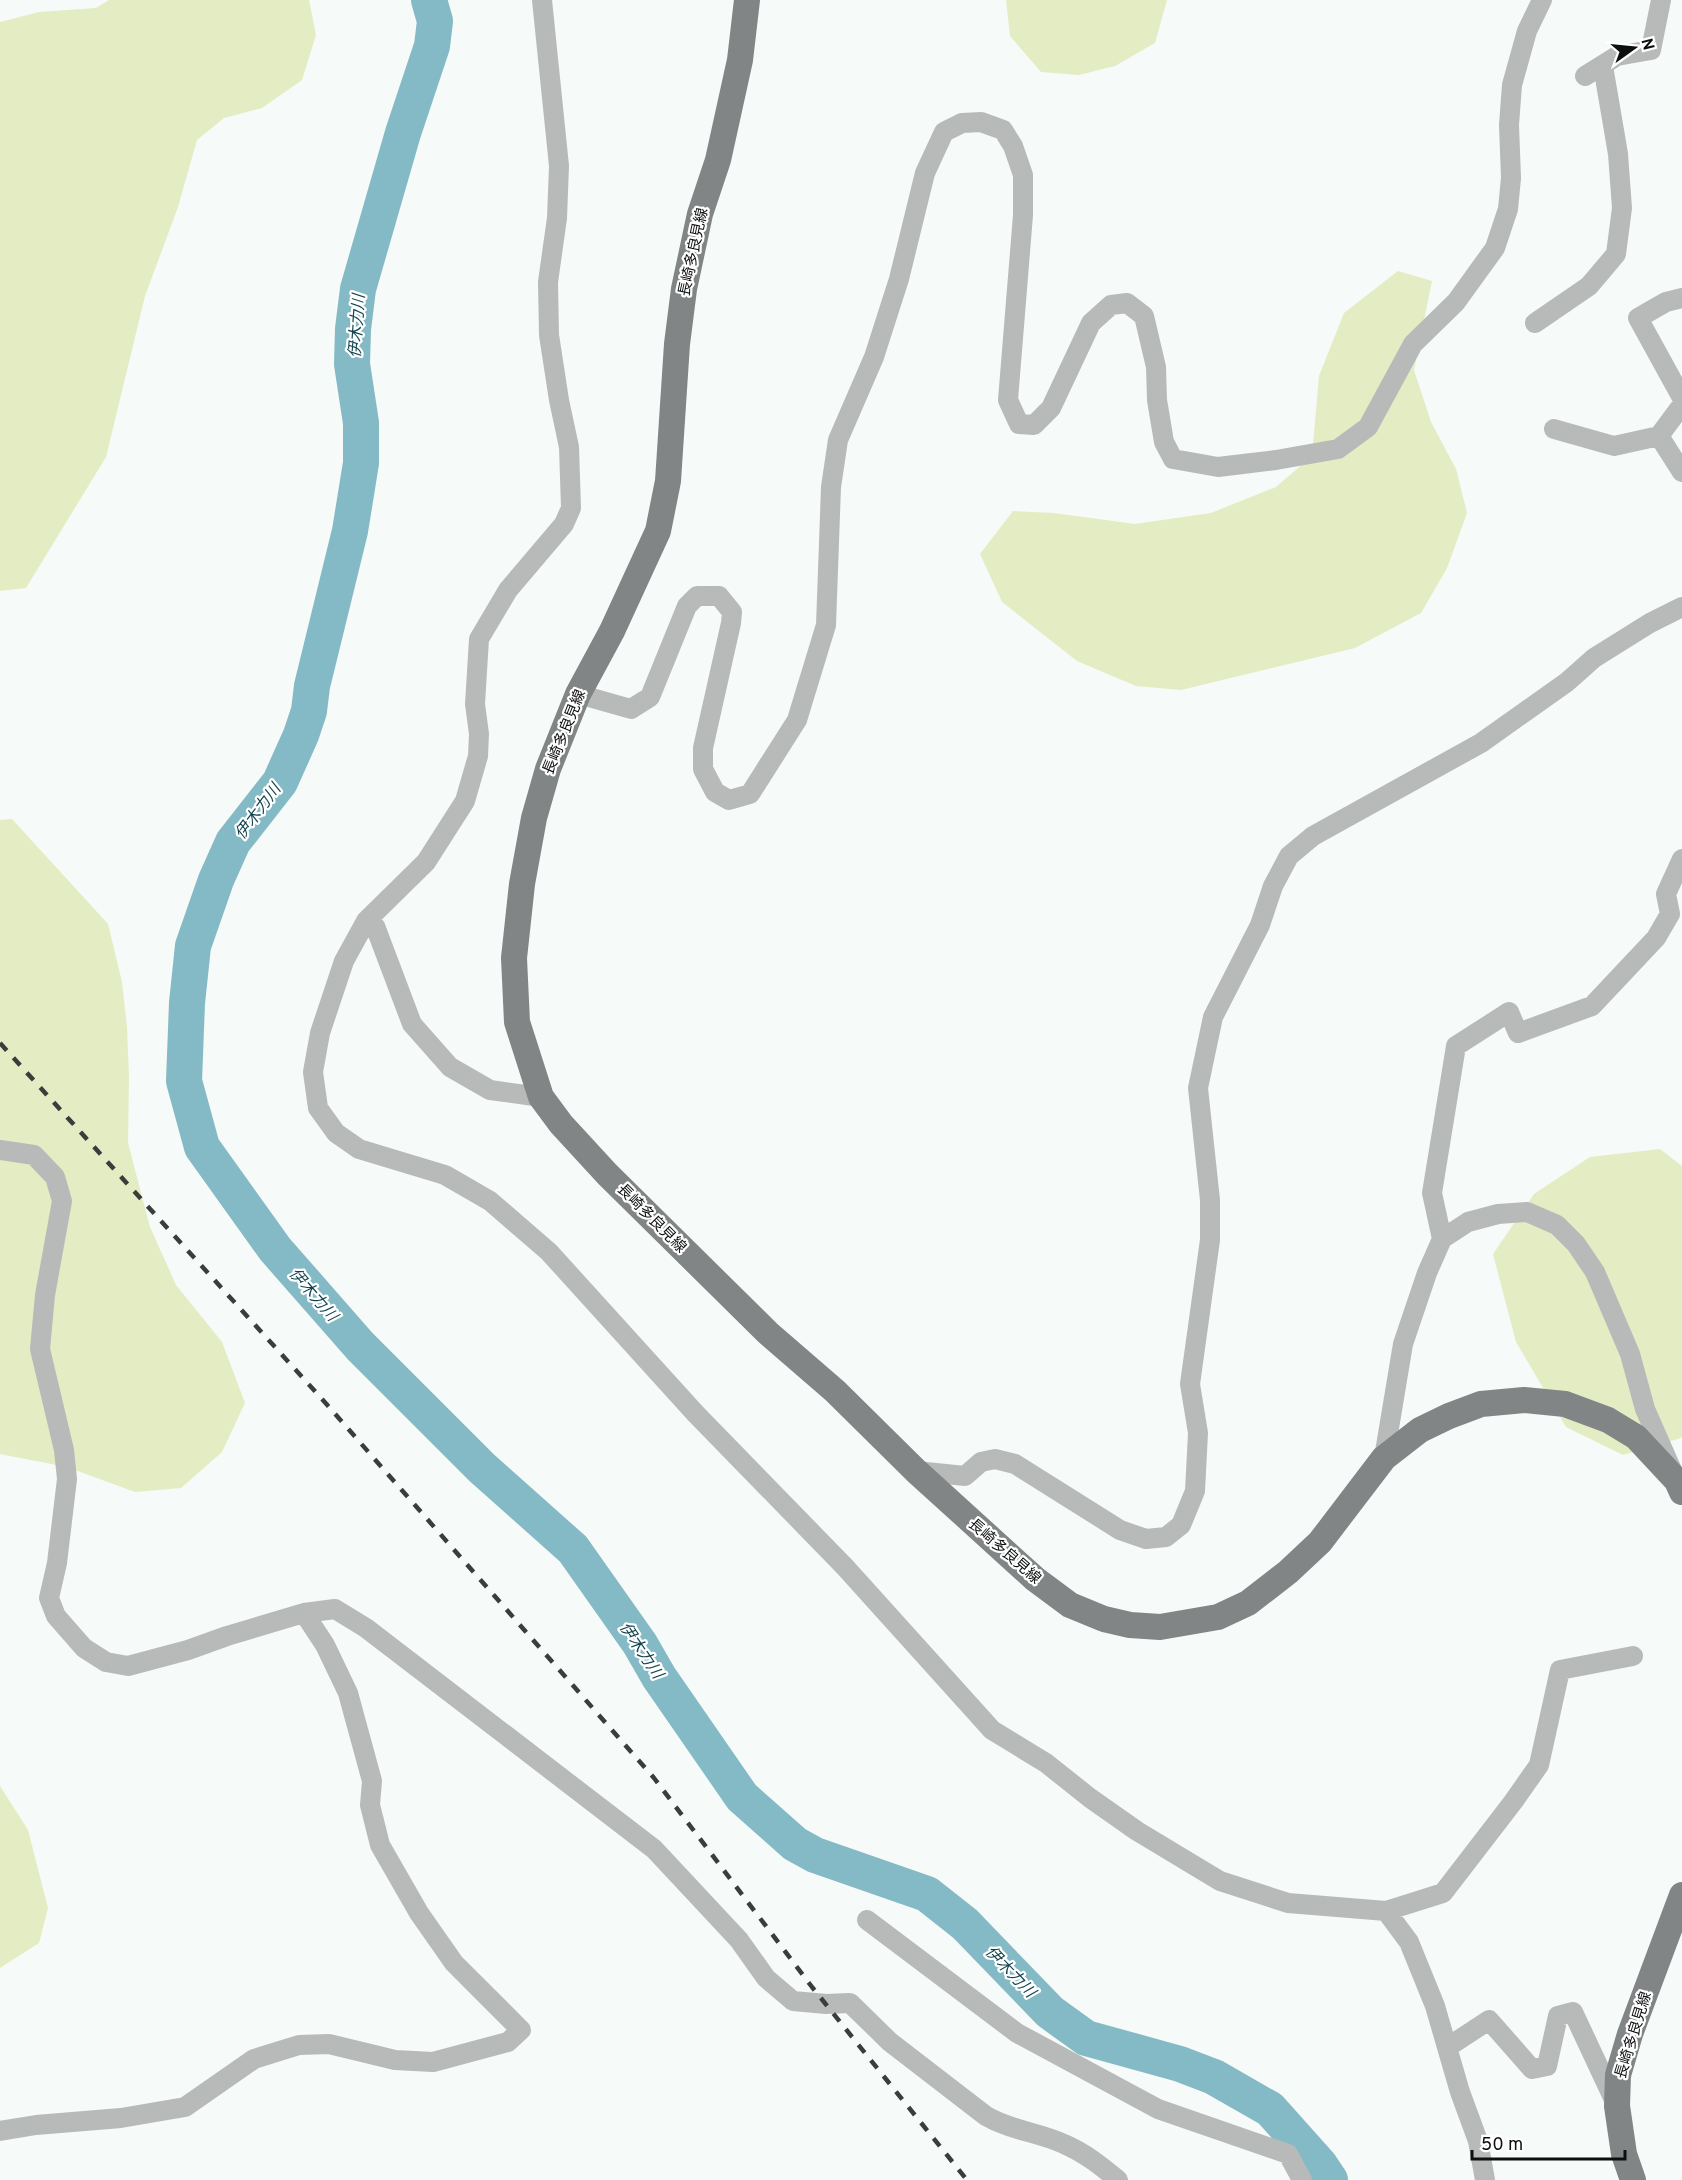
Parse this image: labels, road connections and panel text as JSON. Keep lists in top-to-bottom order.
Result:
{
  "streets": {
    "main road": ["長崎多良見線"]
  },
  "water": ["伊木力川"],
  "scale_bar": "50 m",
  "north": "right"
}
